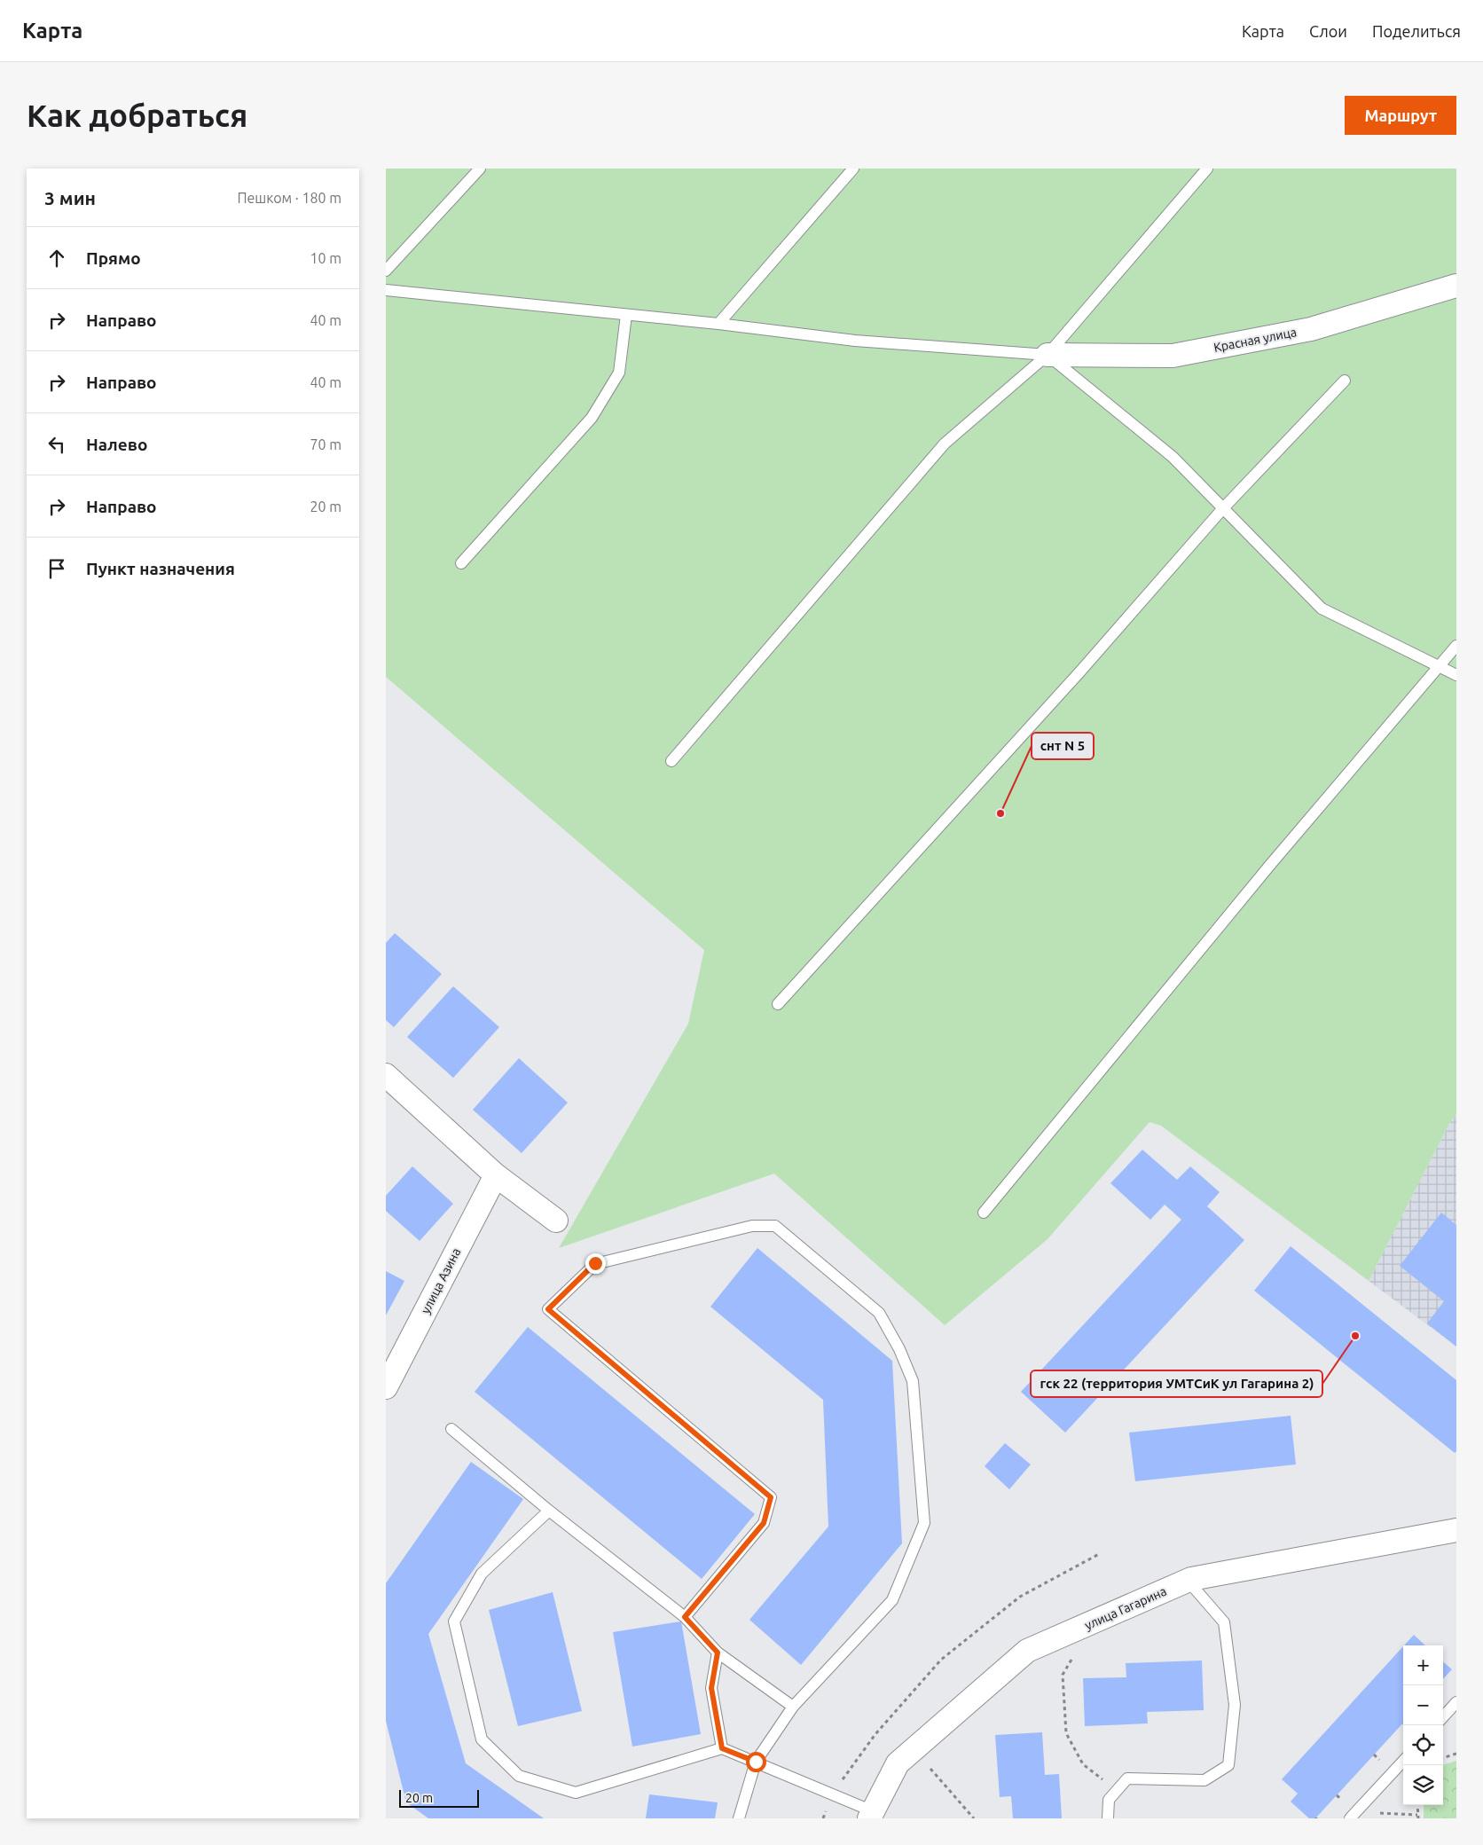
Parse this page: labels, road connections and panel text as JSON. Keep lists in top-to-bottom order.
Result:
{
  "streets": {
    "street": ["Красная улица", "улица Азина", "улица Гагарина"]
  },
  "places": ["снт N 5", "гск 22 (территория УМТСиК ул Гагарина 2)"],
  "scale_bar": "20 m",
  "page": {
    "header": "Карта",
    "nav": ["Карта", "Слои", "Поделиться"],
    "buttons": "Маршрут",
    "title": "Как добраться",
    "heading": ["3 мин", "Пешком · 180 m"],
    "list": [
      ["Прямо", "10 m"],
      ["Направо", "40 m"],
      ["Направо", "40 m"],
      ["Налево", "70 m"],
      ["Направо", "20 m"],
      "Пункт назначения"
    ],
    "map_buttons": ["+", "−"],
    "scale": "20 m"
  }
}
